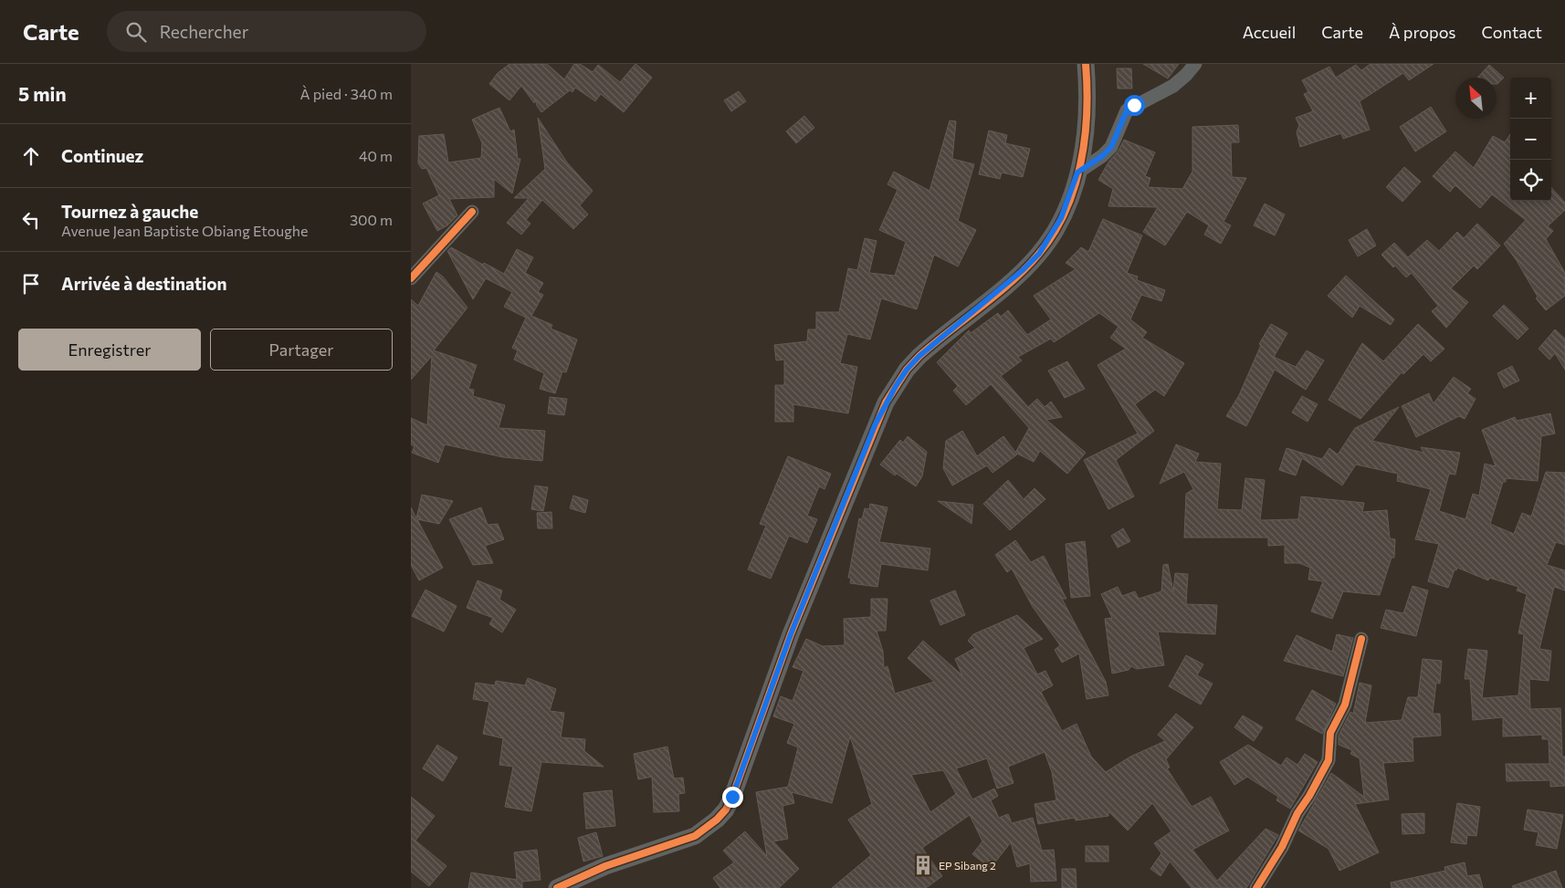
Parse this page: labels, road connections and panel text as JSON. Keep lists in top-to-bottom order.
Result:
{
  "places": {
    "building": ["EP Sibang 2"]
  },
  "north": "top left",
  "page": {
    "header": "Carte",
    "search": "Rechercher",
    "nav": [
      "Accueil",
      "Carte",
      "À propos",
      "Contact"
    ],
    "heading": ["5 min", "À pied · 340 m"],
    "map_buttons": ["+", "−"],
    "list": [
      ["Continuez", "40 m"],
      ["Tournez à gauche", "Avenue Jean Baptiste Obiang Etoughe", "300 m"],
      "Arrivée à destination"
    ],
    "buttons": ["Enregistrer", "Partager"]
  }
}
